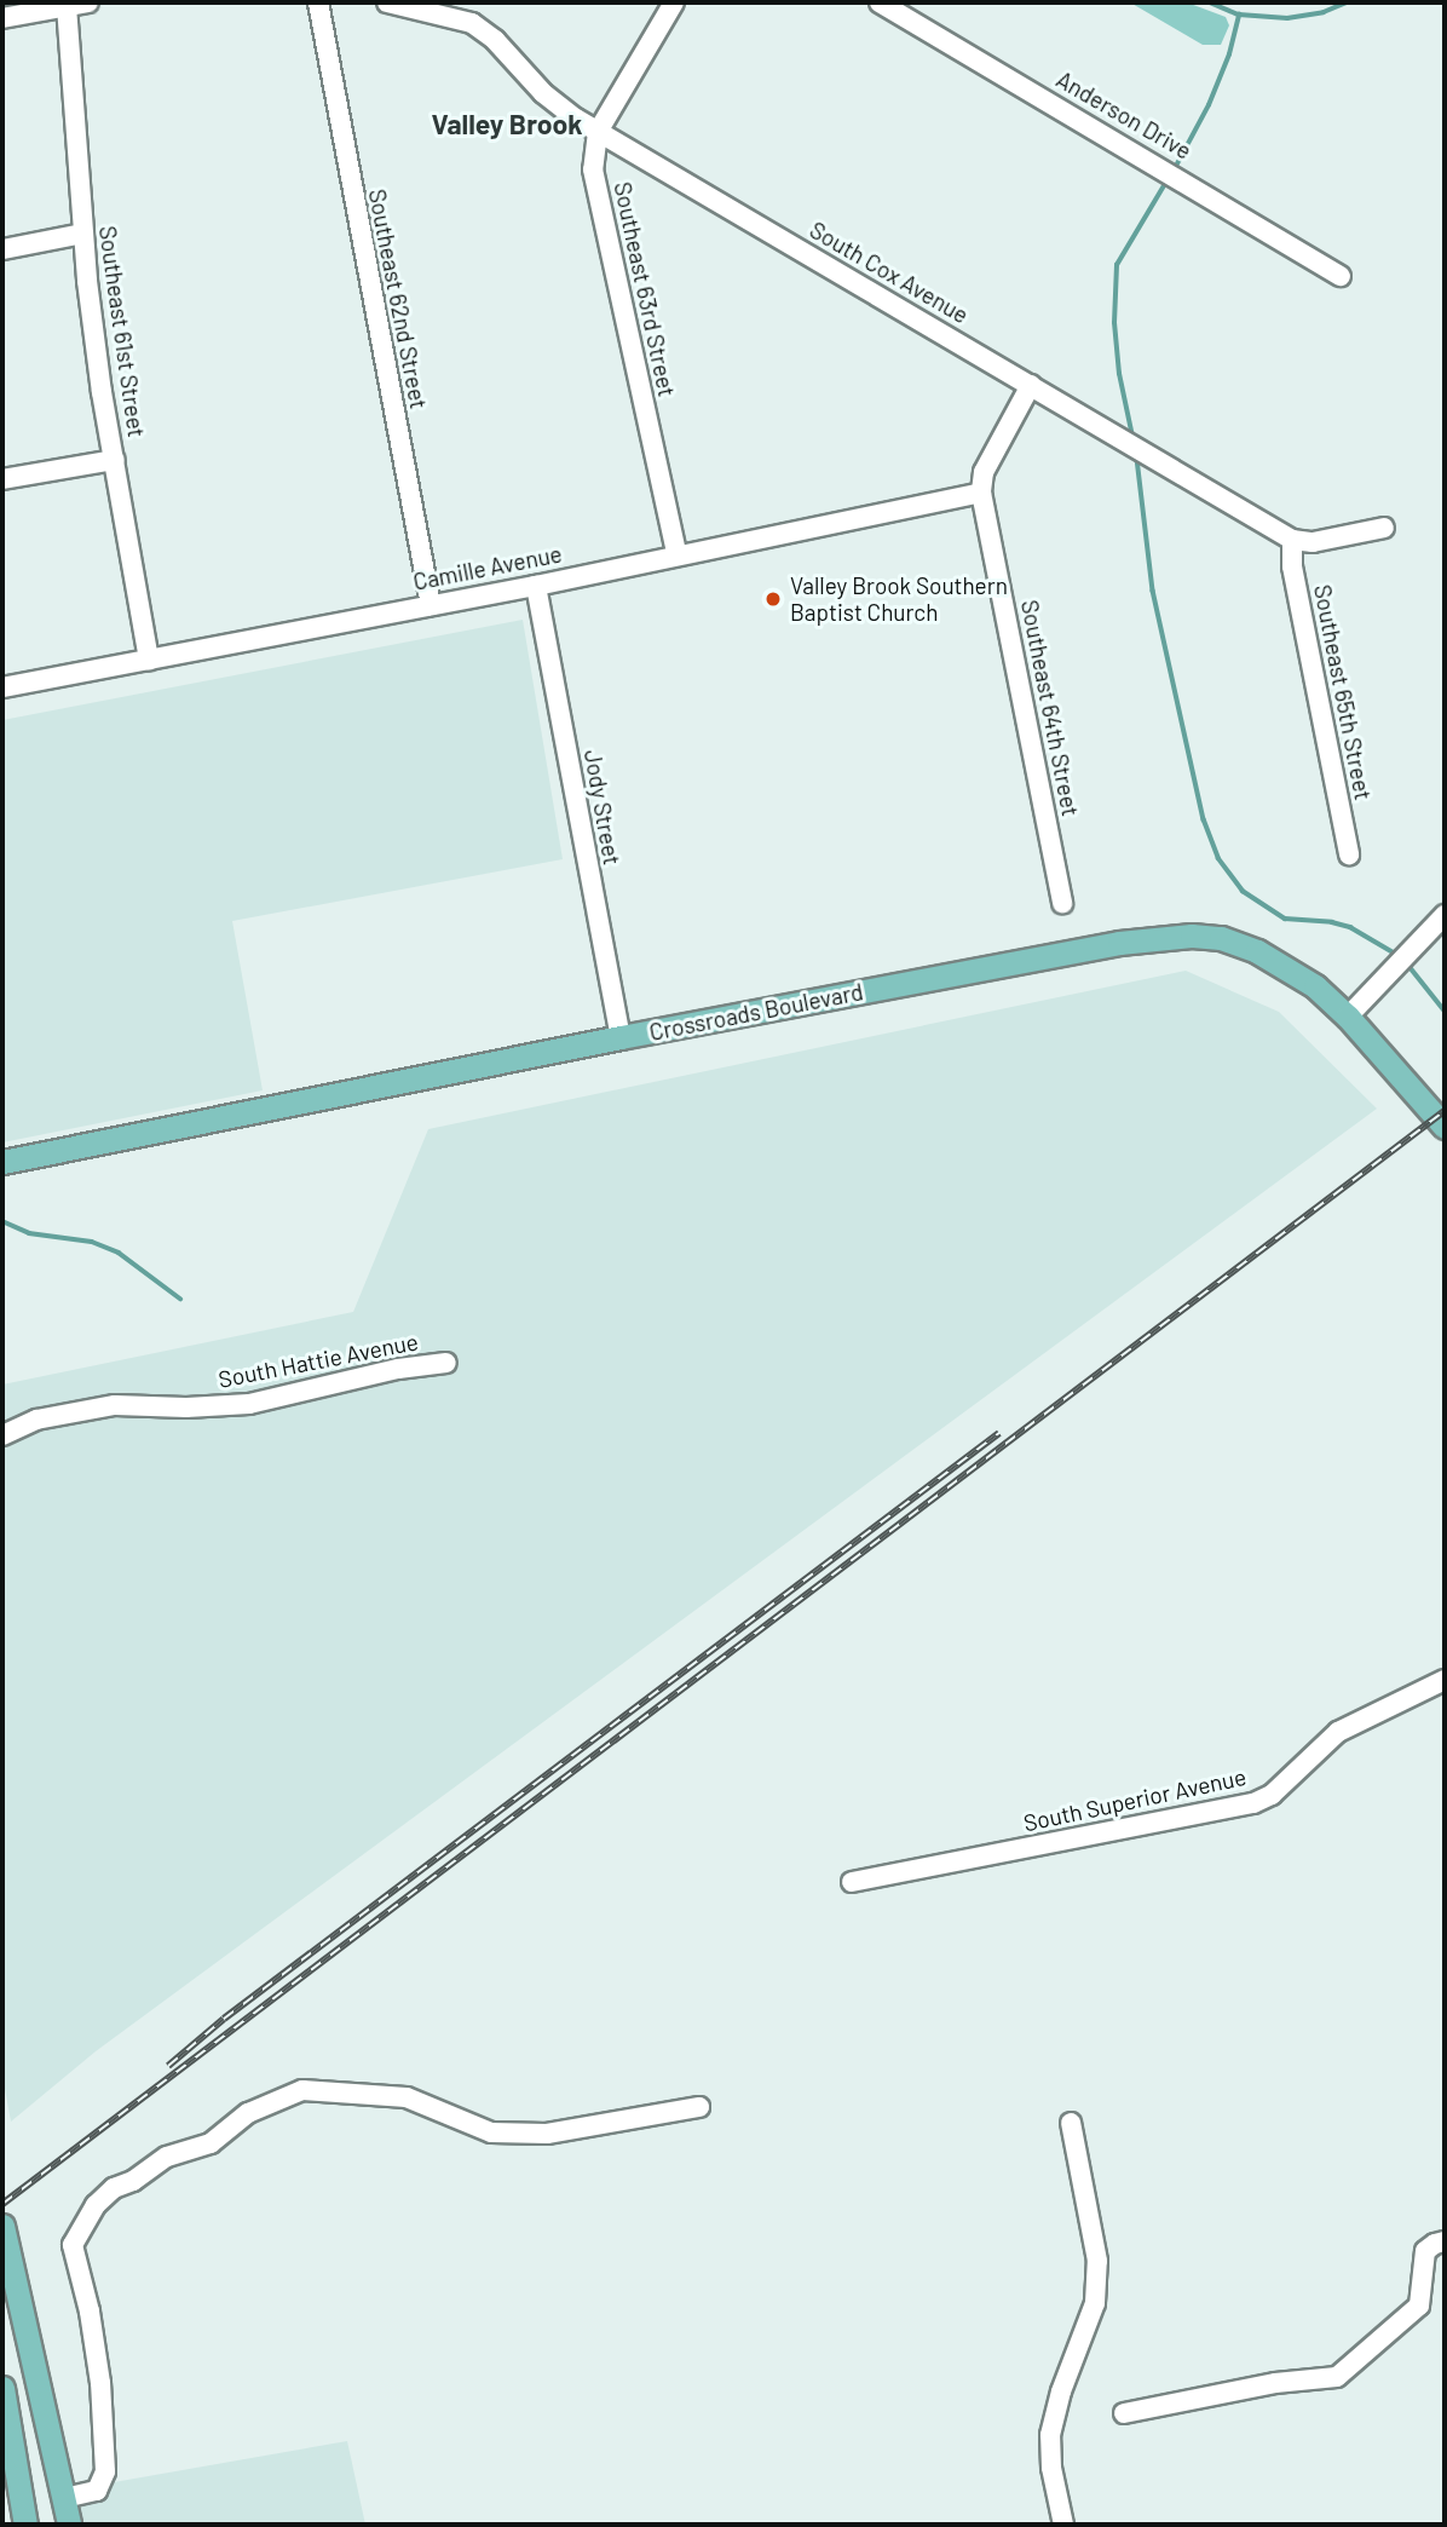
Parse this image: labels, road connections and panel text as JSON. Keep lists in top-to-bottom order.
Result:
{
  "streets": {
    "main road": ["Crossroads Boulevard"],
    "street": [
      "Anderson Drive",
      "South Cox Avenue",
      "Southeast 63rd Street",
      "Southeast 62nd Street",
      "Southeast 61st Street",
      "Camille Avenue",
      "Southeast 65th Street",
      "Southeast 64th Street",
      "Jody Street",
      "South Hattie Avenue",
      "South Superior Avenue"
    ]
  },
  "crossings": [
    ["South Cox Avenue", "Southeast 63rd Street"],
    ["South Cox Avenue", "Southeast 65th Street"],
    ["South Cox Avenue", "Southeast 64th Street"],
    ["Southeast 63rd Street", "Camille Avenue"],
    ["Southeast 62nd Street", "Camille Avenue"],
    ["Southeast 61st Street", "Camille Avenue"],
    ["Camille Avenue", "Southeast 64th Street"],
    ["Camille Avenue", "Jody Street"],
    ["Jody Street", "Crossroads Boulevard"]
  ],
  "districts": ["Valley Brook"],
  "places": ["Valley Brook Southern Baptist Church"]
}
